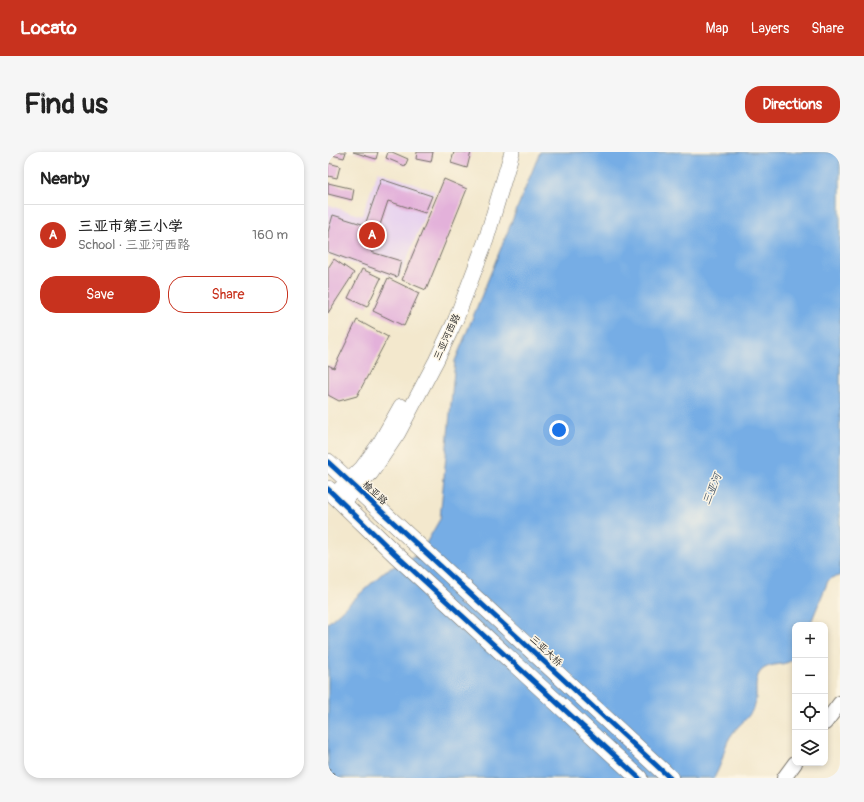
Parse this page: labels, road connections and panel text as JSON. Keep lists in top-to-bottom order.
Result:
{
  "streets": {
    "main road": ["三亚河西路", "榆亚路", "三亚大桥"]
  },
  "crossings": [
    ["三亚河西路", "榆亚路"],
    ["榆亚路", "三亚大桥"]
  ],
  "water": ["三亚河"],
  "page": {
    "header": "Locato",
    "nav": ["Map", "Layers", "Share"],
    "buttons": [
      "Directions",
      ["Save", "Share"]
    ],
    "title": "Find us",
    "heading": "Nearby",
    "list": [
      {
        "mark": "A",
        "name": "三亚市第三小学",
        "note": "School · 三亚河西路",
        "value": "160 m"
      }
    ],
    "pins": "A",
    "map_buttons": ["+", "−"]
  }
}
